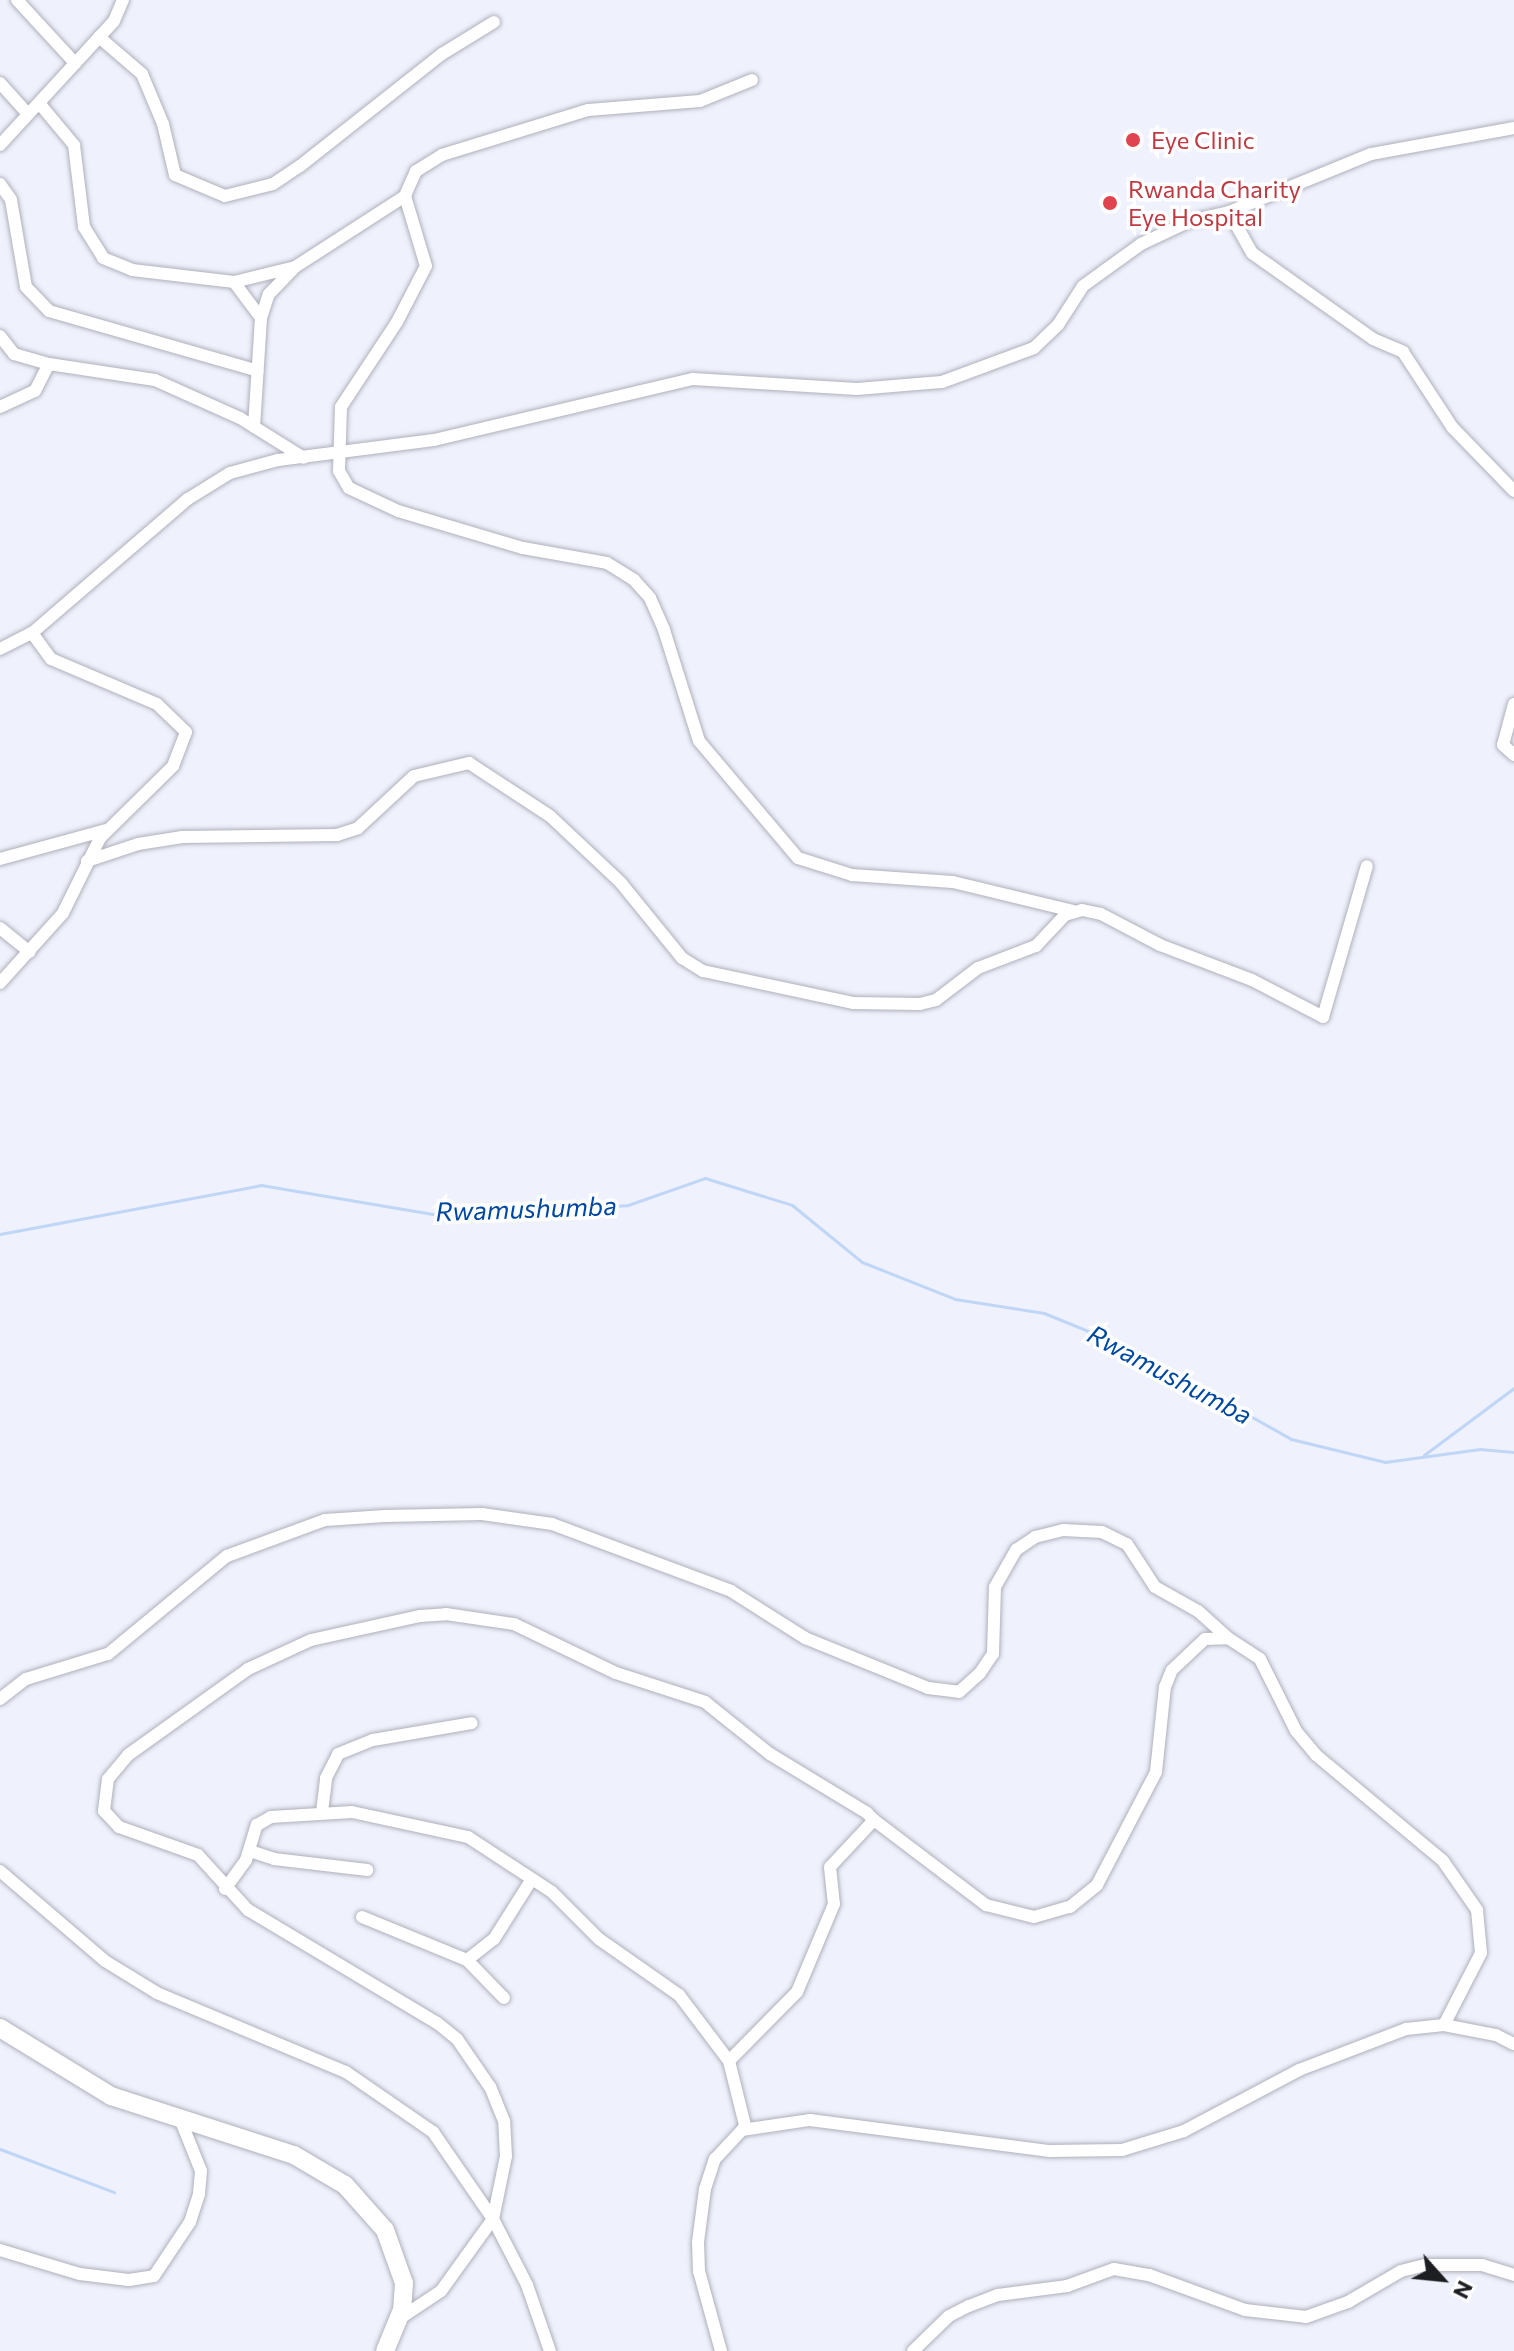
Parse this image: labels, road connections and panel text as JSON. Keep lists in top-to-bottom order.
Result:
{
  "water": ["Rwamushumba"],
  "places": ["Eye Clinic", "Rwanda Charity Eye Hospital"],
  "north": "bottom right"
}
